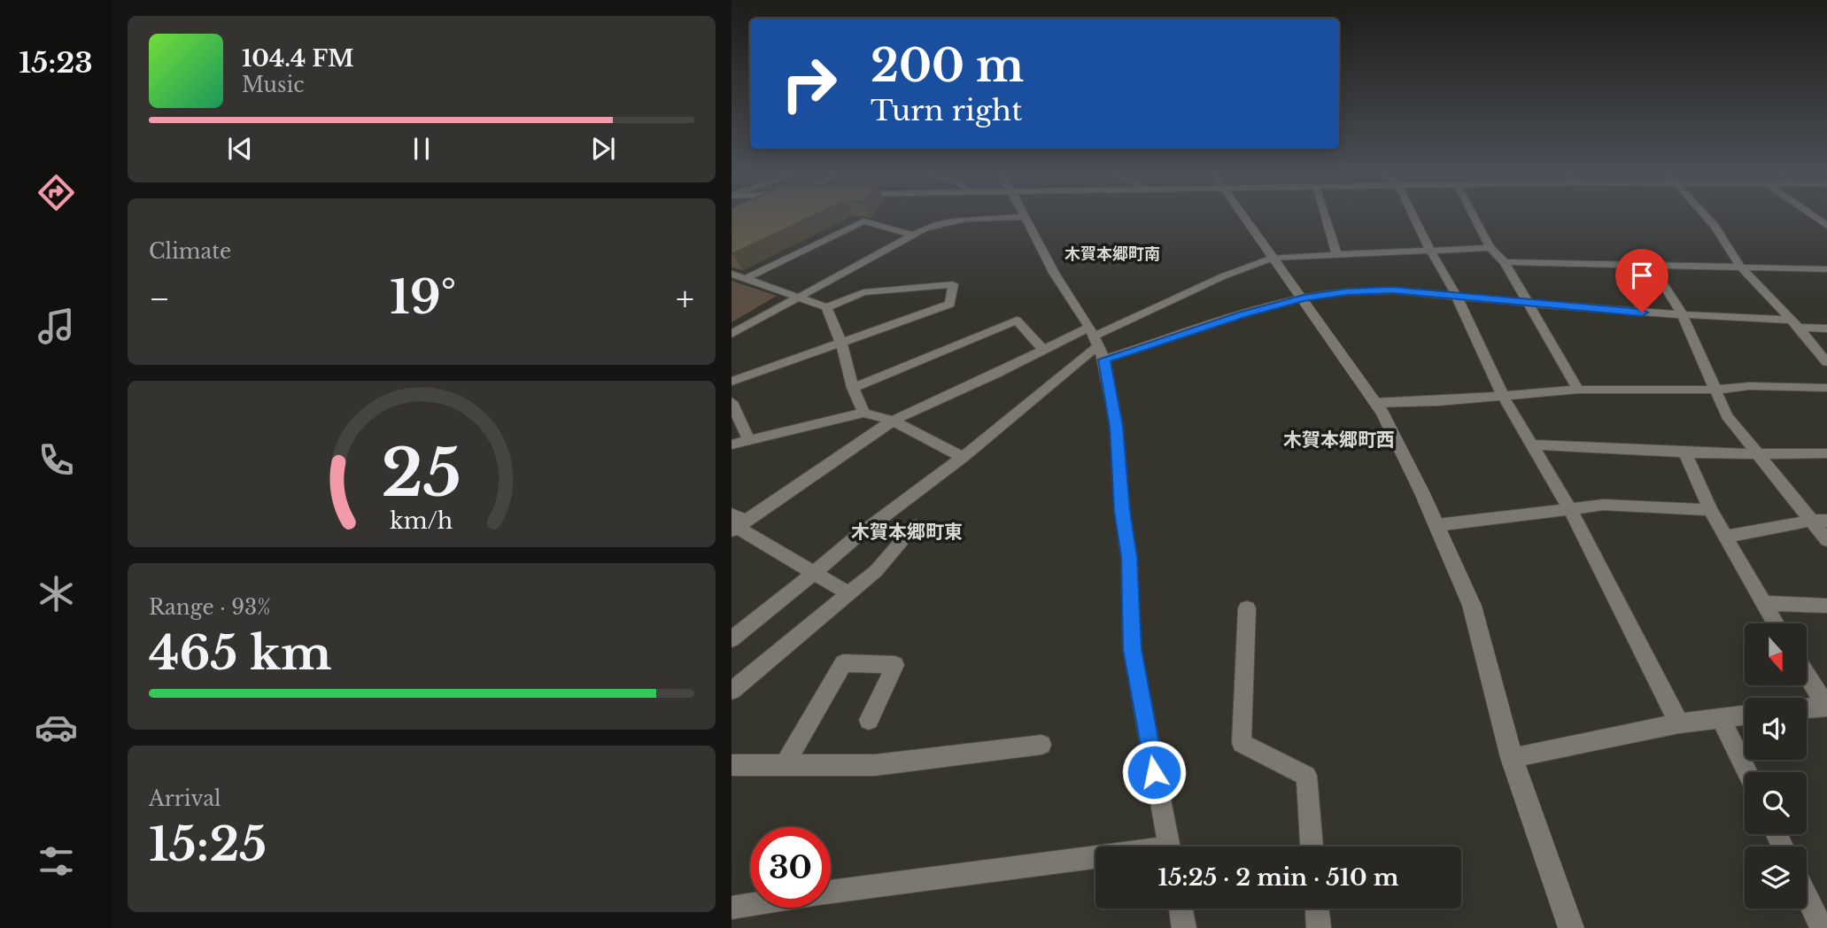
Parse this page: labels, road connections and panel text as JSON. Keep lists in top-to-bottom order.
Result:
{
  "districts": ["木賀本郷町南", "木賀本郷町西", "木賀本郷町東"],
  "north": "bottom",
  "page": {
    "tabs": "15:23",
    "turn": ["200 m", "Turn right"],
    "song": ["104.4 FM", "Music"],
    "tile": [
      "Climate",
      ["Range · 93%", "465 km"],
      ["Arrival", "15:25"]
    ],
    "heat": ["−", "19°", "+"],
    "limit": "30",
    "trip": "15:25 · 2 min · 510 m",
    "gauge": ["25", "km/h"]
  }
}
